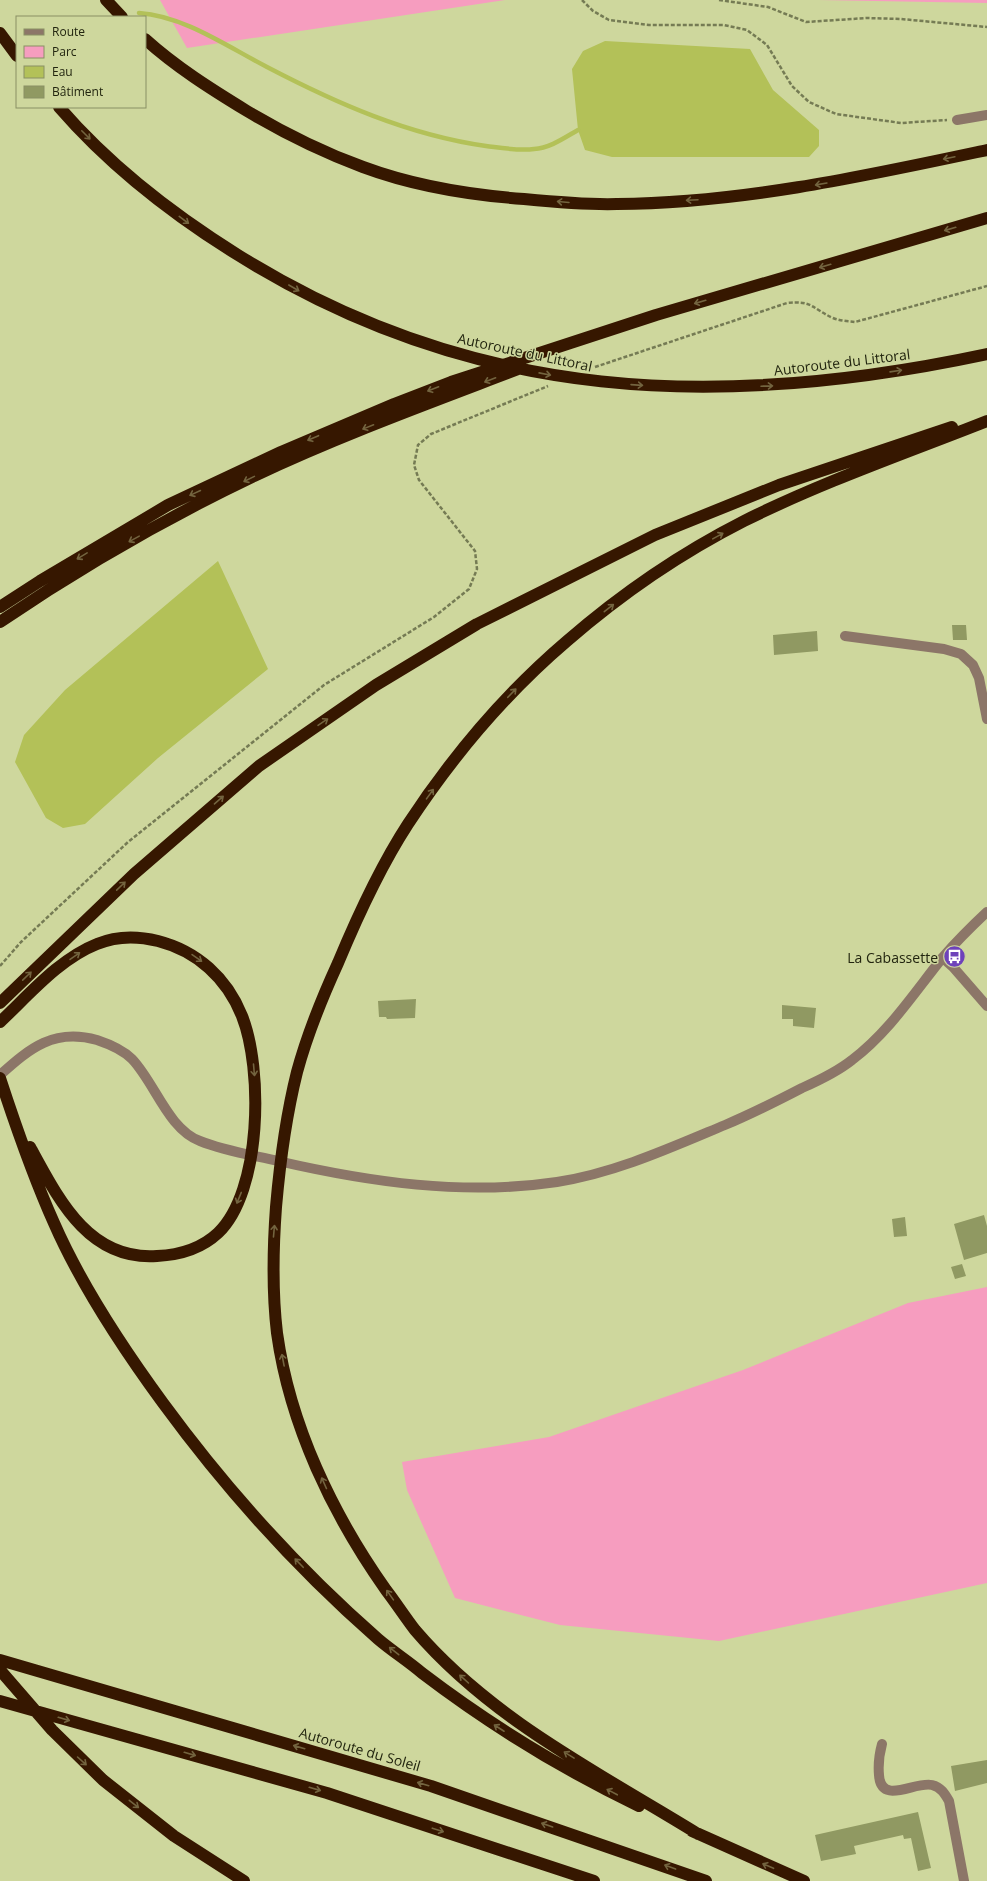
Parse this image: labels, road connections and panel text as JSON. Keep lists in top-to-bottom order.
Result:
{
  "streets": {
    "highway": ["Autoroute du Littoral", "Autoroute du Soleil"]
  },
  "one_way": ["Autoroute du Littoral"],
  "places": {
    "bus stop": ["La Cabassette"]
  },
  "legend": [
    "Route",
    "Parc",
    "Eau",
    "Bâtiment"
  ]
}
